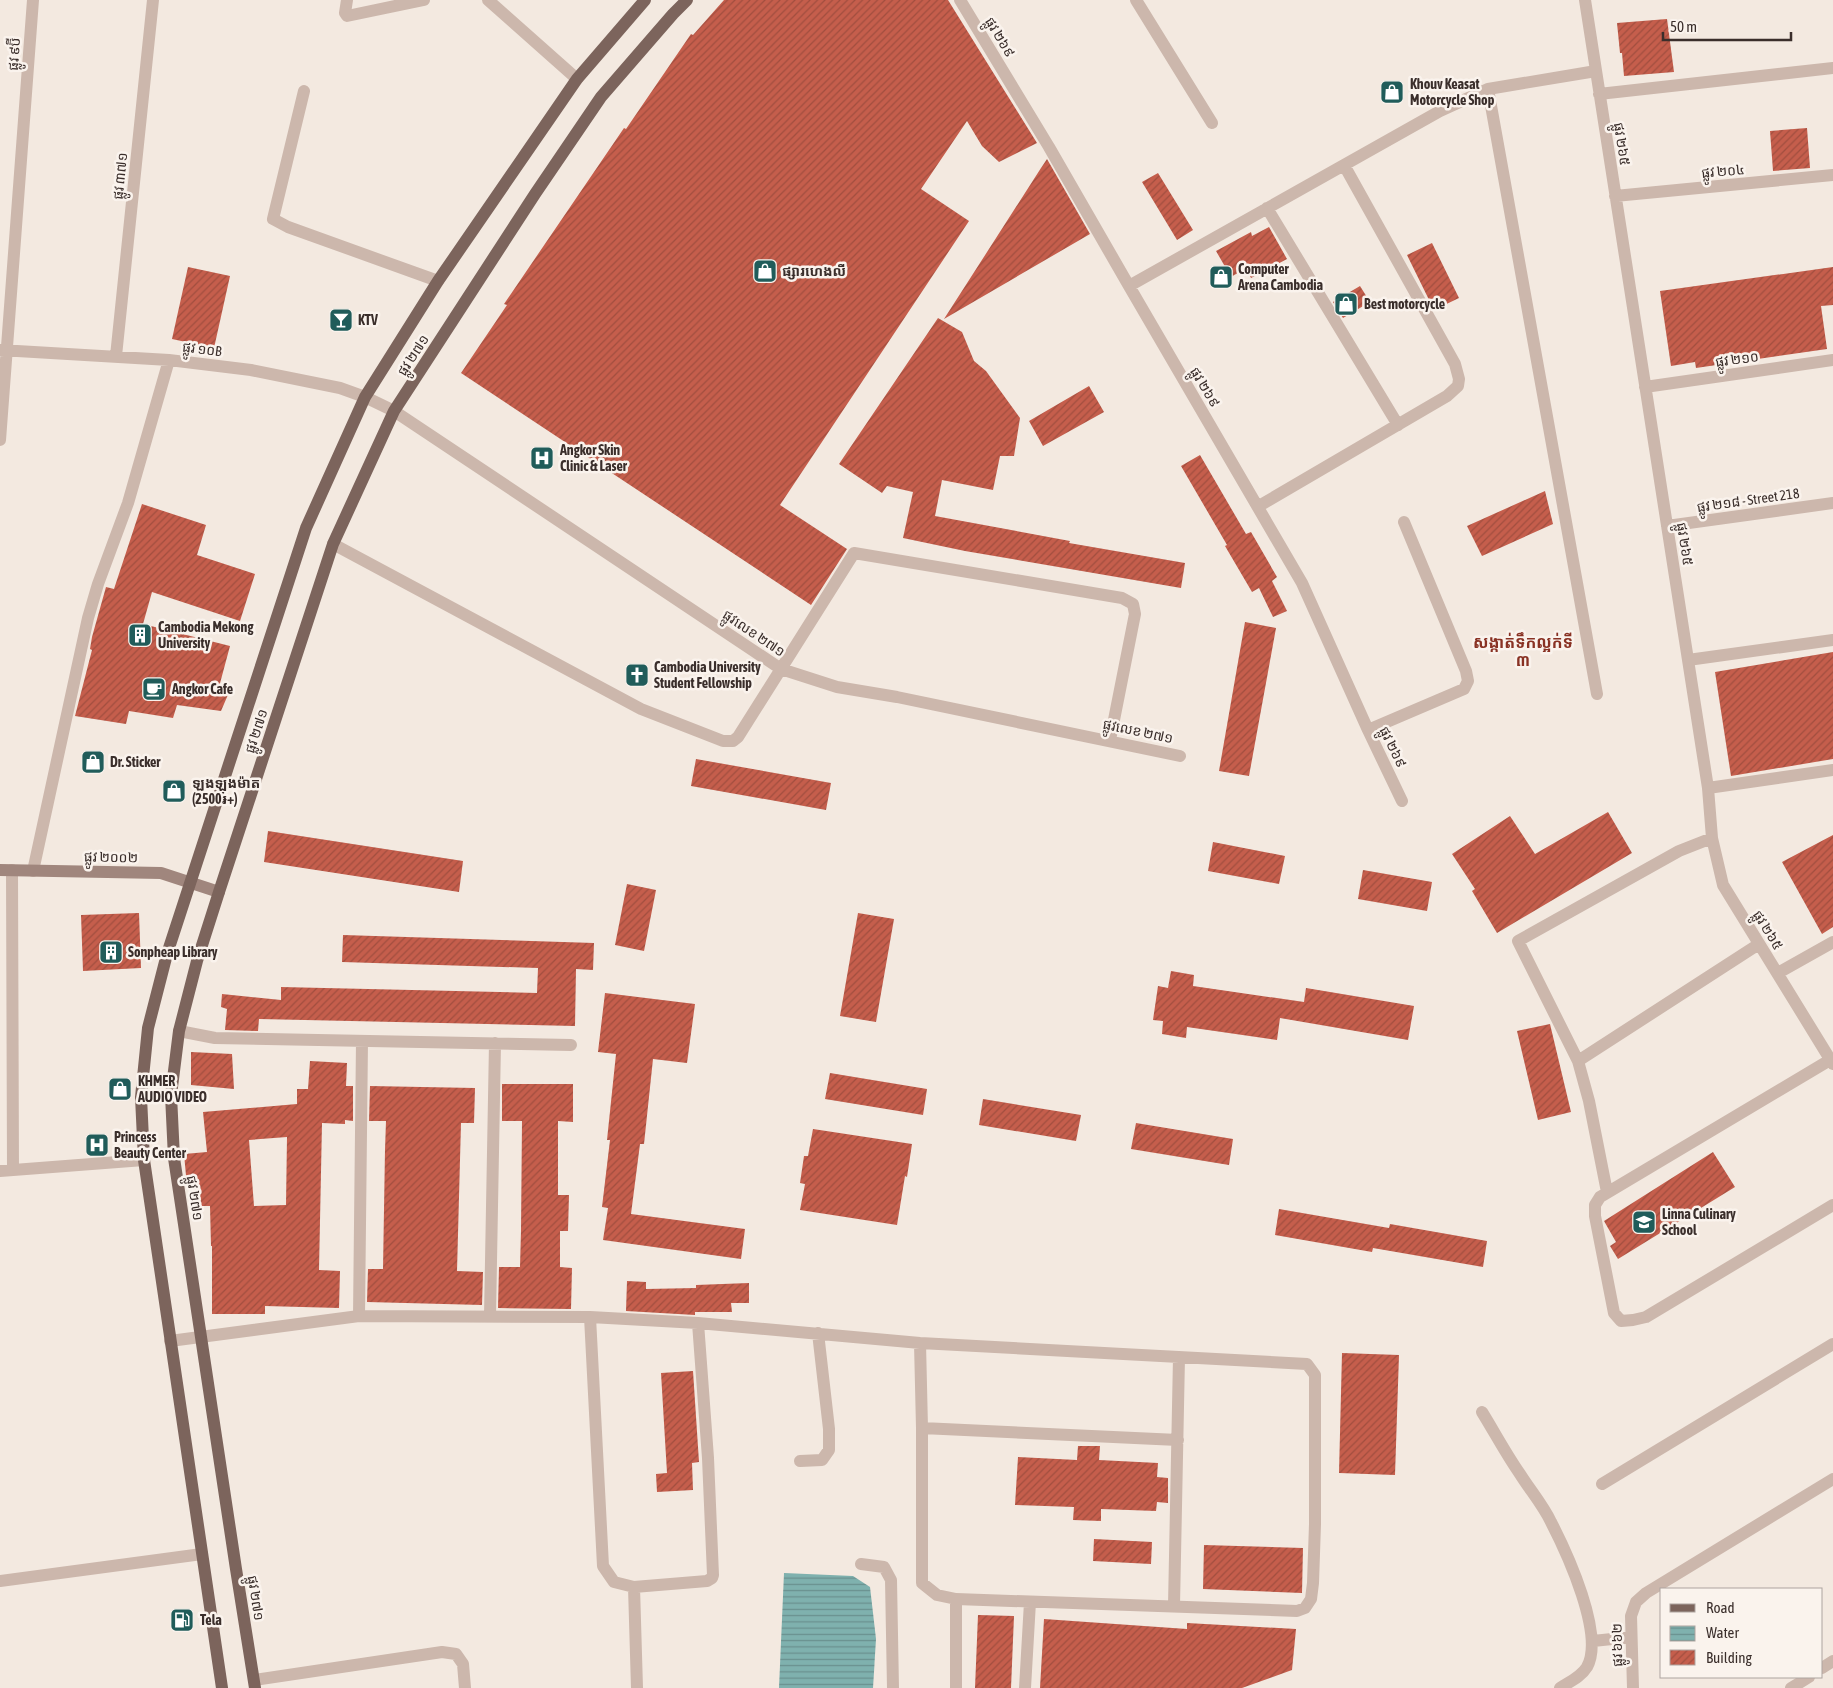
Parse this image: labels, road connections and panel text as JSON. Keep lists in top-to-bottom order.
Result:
{
  "streets": {
    "main road": ["ផ្លូវ ២៧១"],
    "street": [
      "ផ្លូវ ២៦៩",
      "ផ្លូវ ៩ប៊ី",
      "ផ្លូវ ២៦៥",
      "ផ្លូវ ២០៤",
      "ផ្លូវ ៣៧១",
      "ផ្លូវ ១០B",
      "ផ្លូវ ២១០",
      "ផ្លូវ ២១៨ - Street 218",
      "ផ្លូវលេខ ២៧១",
      "ផ្លូវ ២០០២",
      "ផ្លូវ ៦៦២"
    ]
  },
  "crossings": [
    ["ផ្លូវ ៩ប៊ី", "ផ្លូវ ១០B"],
    ["ផ្លូវ ២៦៥", "ផ្លូវ ២០៤"],
    ["ផ្លូវ ២៦៥", "ផ្លូវ ២១០"],
    ["ផ្លូវ ២៦៥", "ផ្លូវ ២១៨ - Street 218"],
    ["ផ្លូវ ៣៧១", "ផ្លូវ ១០B"],
    ["ផ្លូវ ១០B", "ផ្លូវ ២៧១"],
    ["ផ្លូវ ១០B", "ផ្លូវលេខ ២៧១"],
    ["ផ្លូវ ២៧១", "ផ្លូវលេខ ២៧១"],
    ["ផ្លូវ ២៧១", "ផ្លូវ ២០០២"]
  ],
  "districts": ["សង្កាត់ទឹកល្អក់ទី ៣"],
  "places": {
    "shop": [
      "Khouv Keasat Motorcycle Shop",
      "ផ្សារហេងលី",
      "Computer Arena Cambodia",
      "Best motorcycle",
      "Dr. Sticker",
      "ឡុងឡុងម៉ាត (2500៛+)",
      "KHMER AUDIO VIDEO"
    ],
    "bar": ["KTV"],
    "hospital": ["Angkor Skin Clinic & Laser", "Princess Beauty Center"],
    "building": ["Cambodia Mekong University", "Sonpheap Library"],
    "church": ["Cambodia University Student Fellowship"],
    "cafe": ["Angkor Cafe"],
    "school or university": ["Linna Culinary School"],
    "fuel station": ["Tela"]
  },
  "legend": ["Road", "Water", "Building"],
  "scale_bar": "50 m"
}
